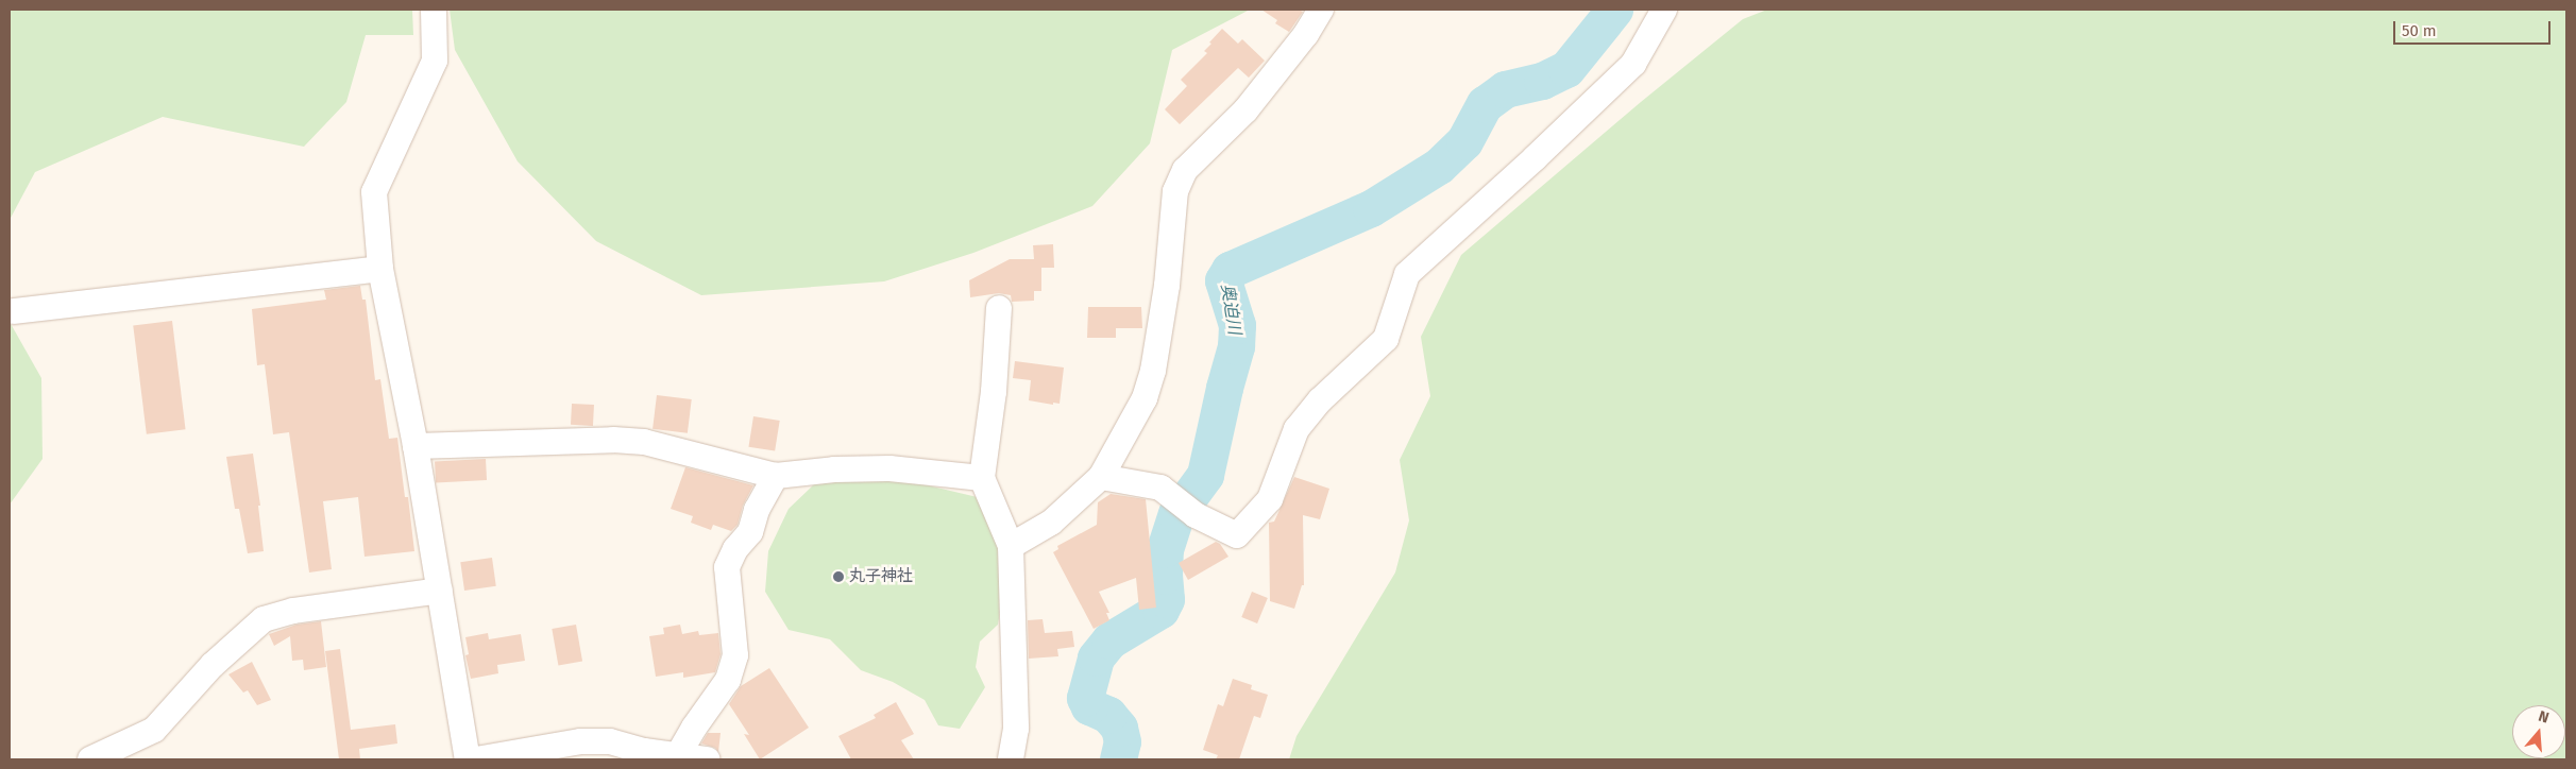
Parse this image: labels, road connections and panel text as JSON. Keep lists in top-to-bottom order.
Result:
{
  "water": ["奥迫川"],
  "places": ["丸子神社"],
  "scale_bar": "50 m",
  "north": "top"
}
